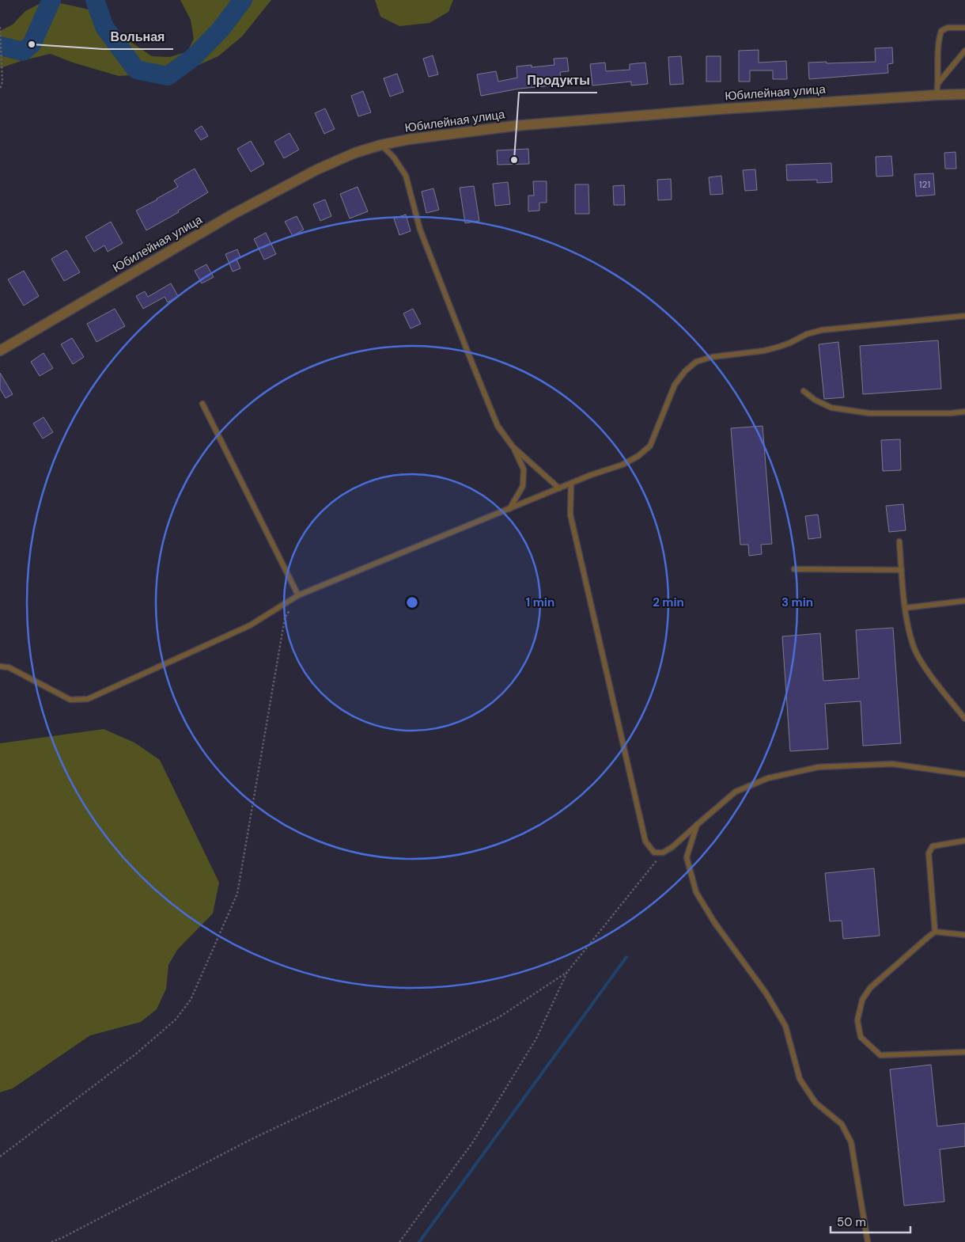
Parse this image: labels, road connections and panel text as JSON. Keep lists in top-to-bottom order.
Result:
{
  "streets": {
    "street": ["Юбилейная улица"]
  },
  "places": ["Вольная", "Продукты"],
  "house_numbers": ["121"],
  "scale_bar": "50 m",
  "rings": ["1 min", "2 min", "3 min"]
}
